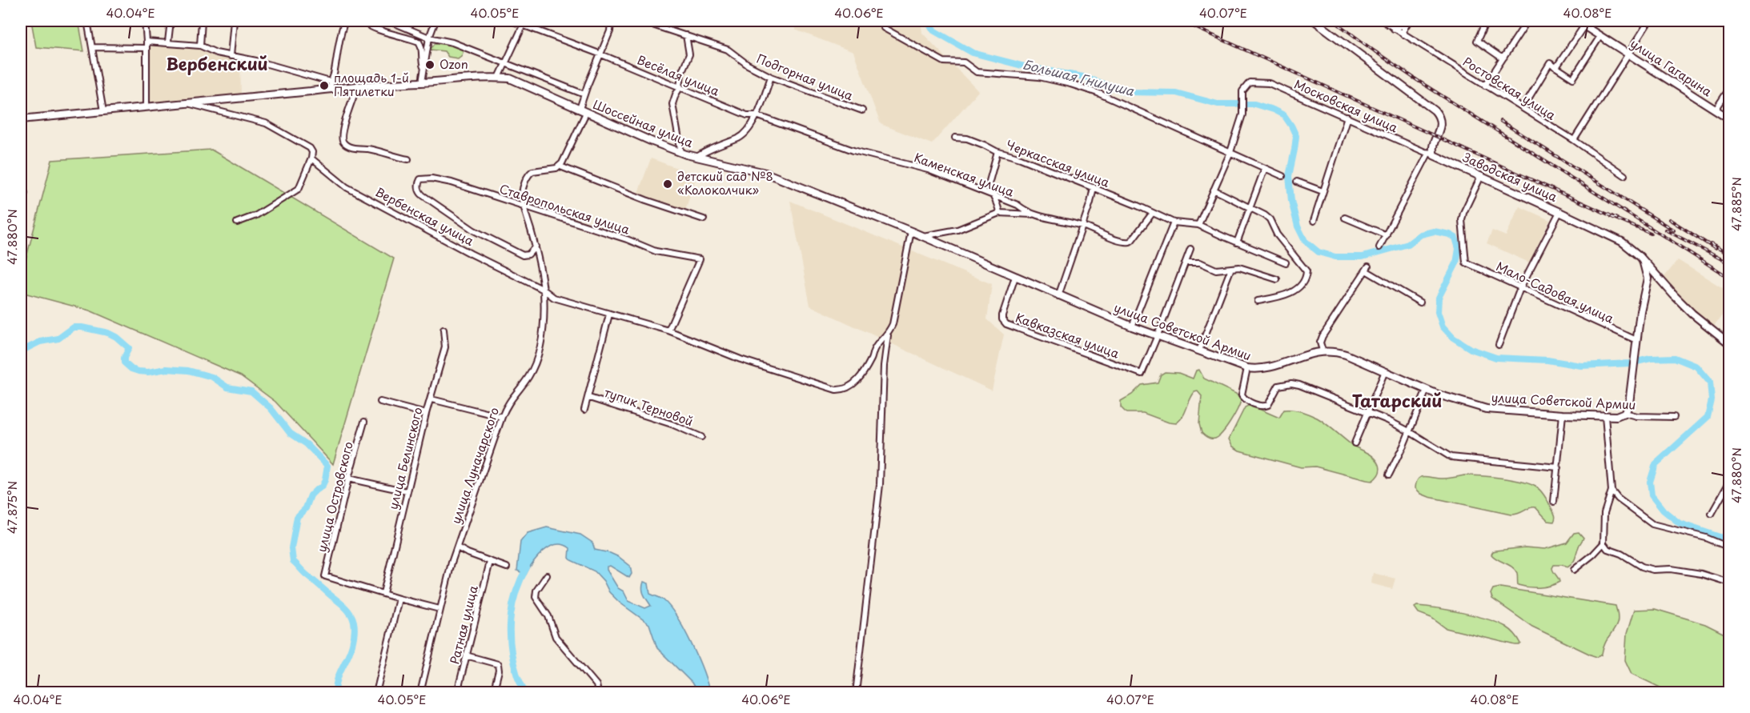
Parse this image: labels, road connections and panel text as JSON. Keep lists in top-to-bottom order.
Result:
{
  "streets": {
    "main road": [
      "улица Гагарина",
      "Шоссейная улица",
      "Заводская улица",
      "Вербенская улица",
      "улица Советской Армии"
    ],
    "street": [
      "Весёлая улица",
      "Подгорная улица",
      "Ростовская улица",
      "Московская улица",
      "Черкасская улица",
      "Каменская улица",
      "Ставропольская улица",
      "Мало-Садовая улица",
      "Кавказская улица",
      "тупик Терновой",
      "улица Белинского",
      "улица Луначарского",
      "улица Островского",
      "Ратная улица"
    ]
  },
  "crossings": [
    ["Весёлая улица", "Каменская улица"],
    ["Московская улица", "Заводская улица"],
    ["Шоссейная улица", "улица Советской Армии"],
    ["Черкасская улица", "Каменская улица"],
    ["Заводская улица", "Мало-Садовая улица"],
    ["Ставропольская улица", "Вербенская улица"],
    ["Ставропольская улица", "улица Луначарского"],
    ["Вербенская улица", "тупик Терновой"],
    ["Вербенская улица", "улица Луначарского"],
    ["улица Советской Армии", "Кавказская улица"],
    ["улица Белинского", "улица Островского"]
  ],
  "districts": ["Вербенский", "Татарский"],
  "water": ["Большая Гнилуша"],
  "places": ["Ozon", "площадь 1-й Пятилетки", "детский сад №8 «Колоколчик»"],
  "coordinates": [
    "40.04°E",
    "40.05°E",
    "40.06°E",
    "40.07°E",
    "40.08°E",
    "47.885°N",
    "47.880°N",
    "47.875°N"
  ]
}
